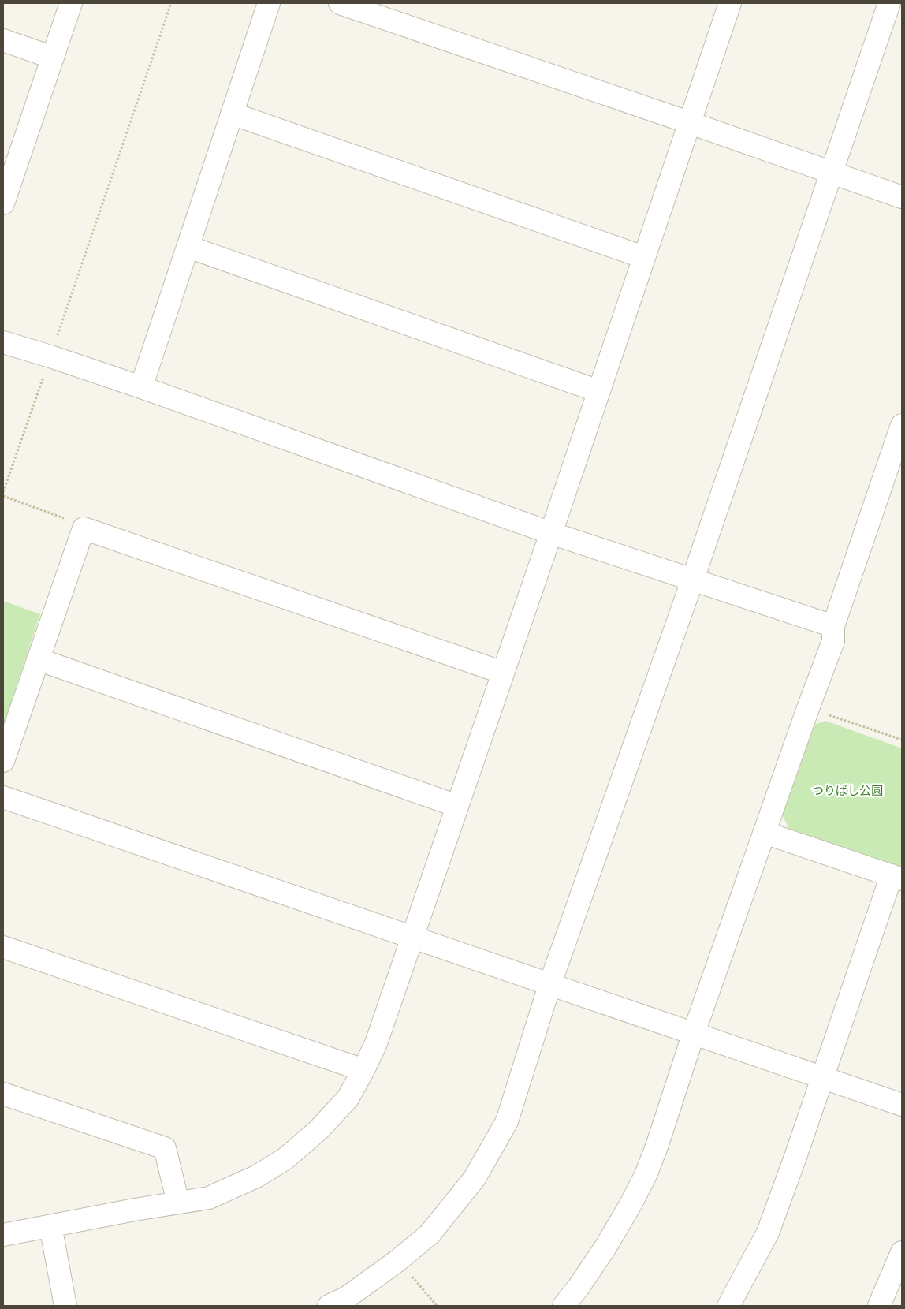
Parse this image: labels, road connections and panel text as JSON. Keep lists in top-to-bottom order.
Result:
{
  "parks": ["つりばし公園"]
}
